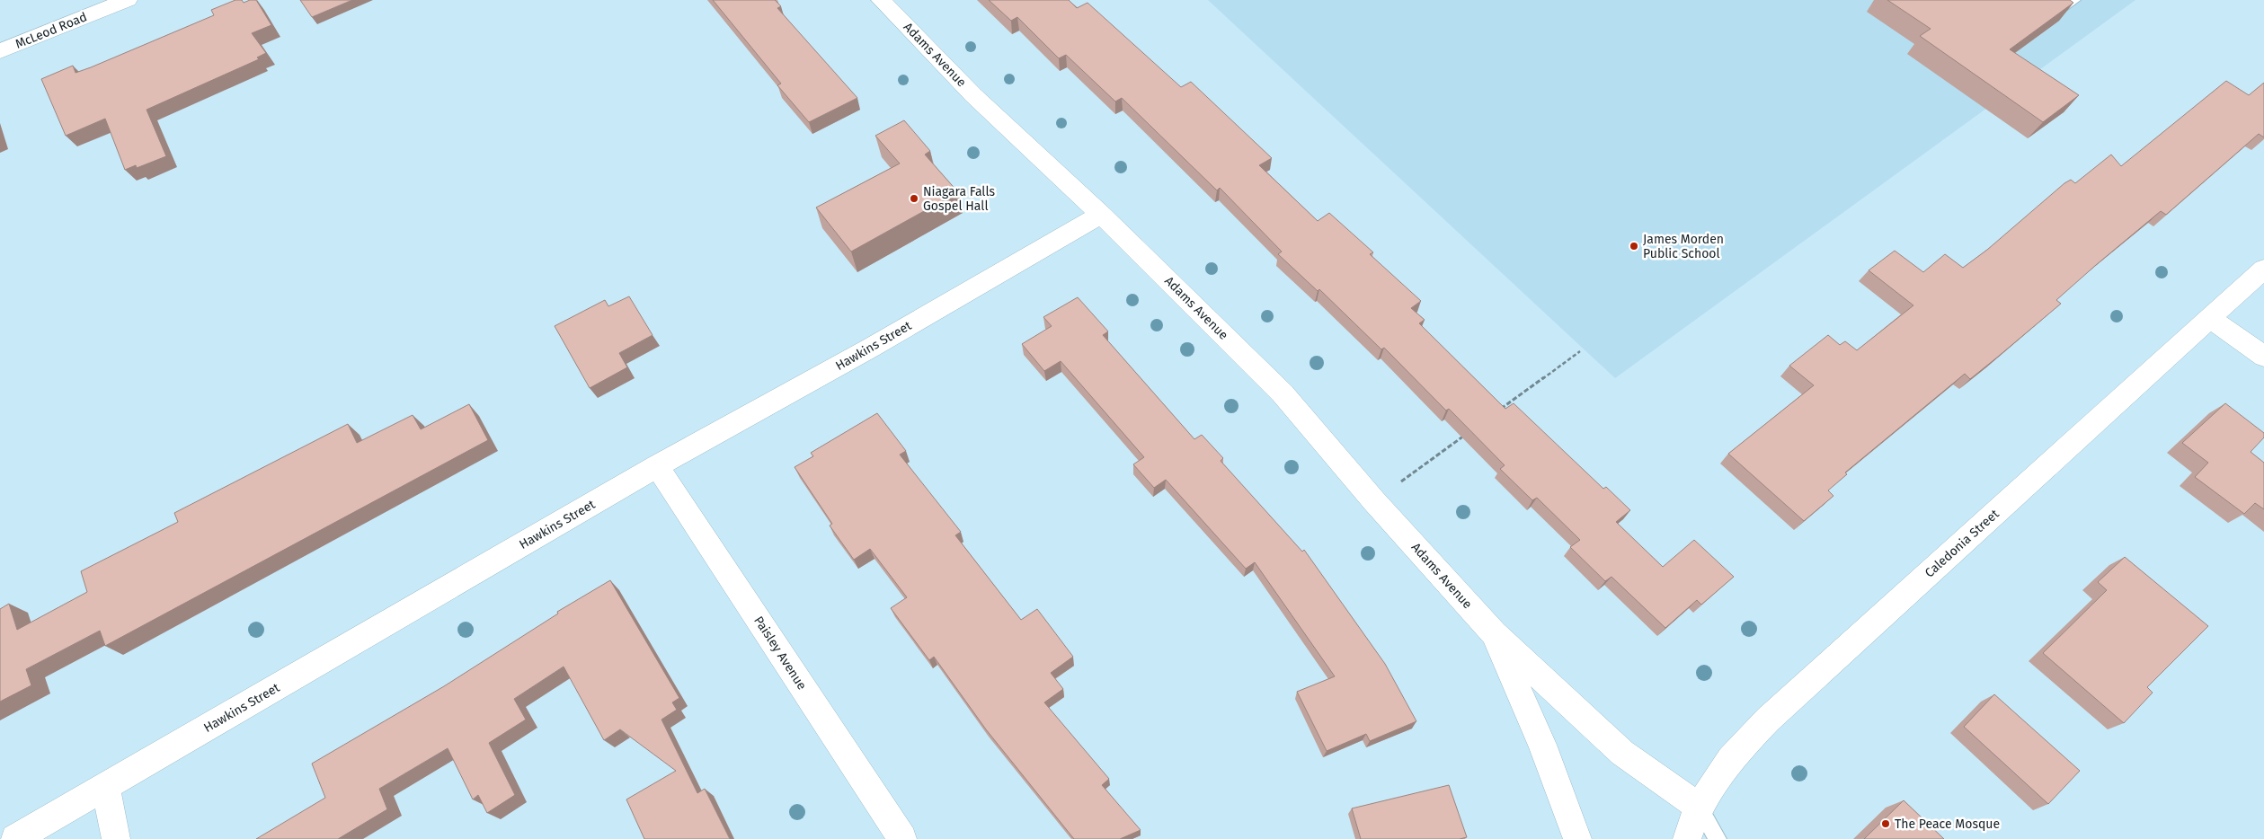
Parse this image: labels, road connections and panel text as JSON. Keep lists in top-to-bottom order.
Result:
{
  "streets": {
    "street": [
      "McLeod Road",
      "Adams Avenue",
      "Hawkins Street",
      "Caledonia Street",
      "Paisley Avenue"
    ]
  },
  "crossings": [
    ["Adams Avenue", "Hawkins Street"],
    ["Adams Avenue", "Caledonia Street"],
    ["Hawkins Street", "Paisley Avenue"]
  ],
  "places": ["Niagara Falls Gospel Hall", "James Morden Public School", "The Peace Mosque"]
}
